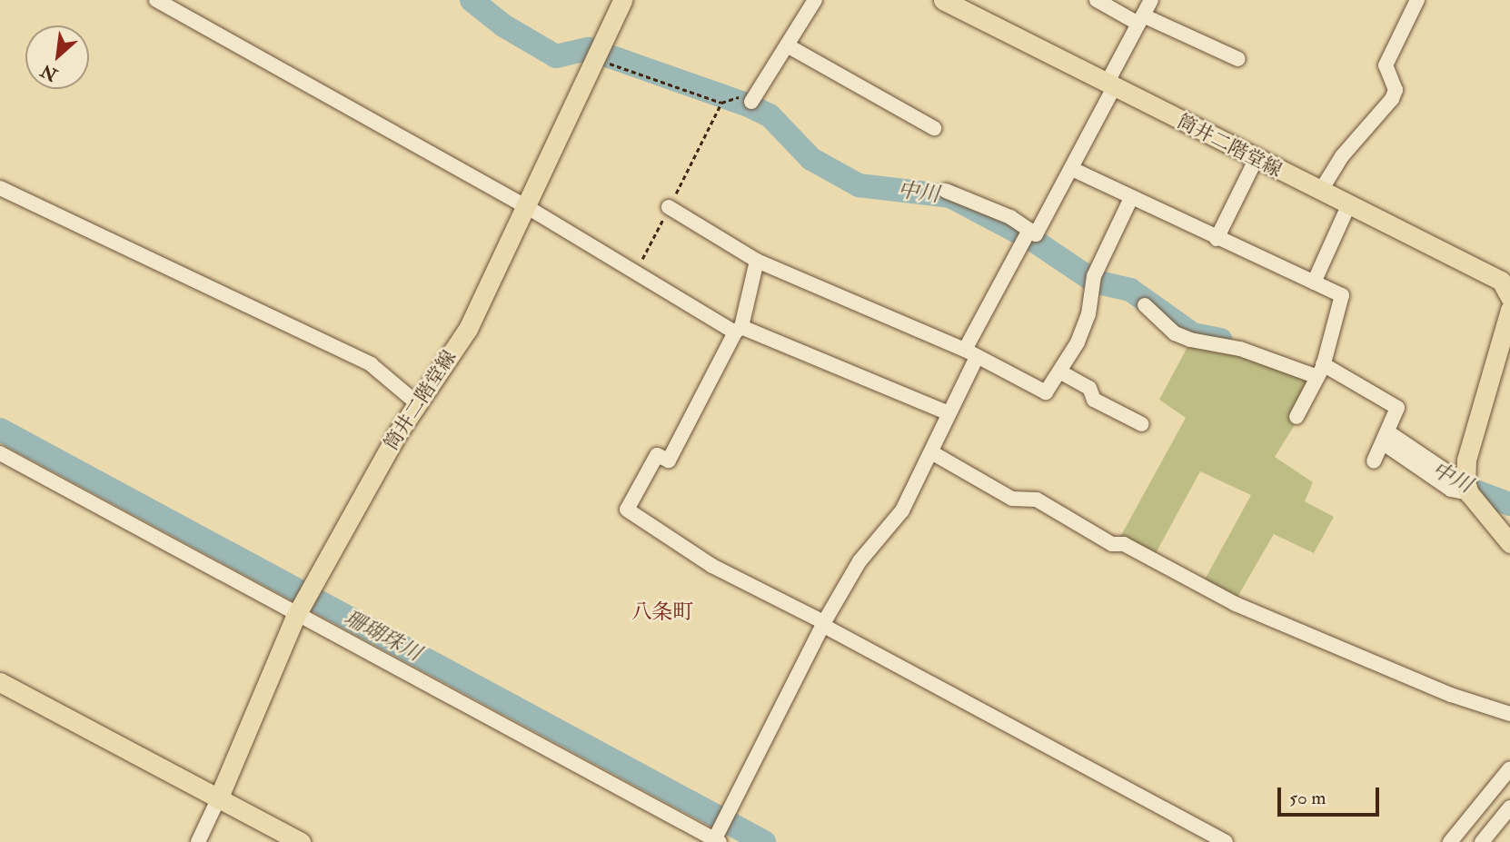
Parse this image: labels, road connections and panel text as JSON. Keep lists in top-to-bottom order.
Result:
{
  "streets": {
    "main road": ["筒井二階堂線"]
  },
  "districts": ["八条町"],
  "water": ["中川", "珊瑚珠川"],
  "scale_bar": "50 m",
  "north": "bottom left"
}
